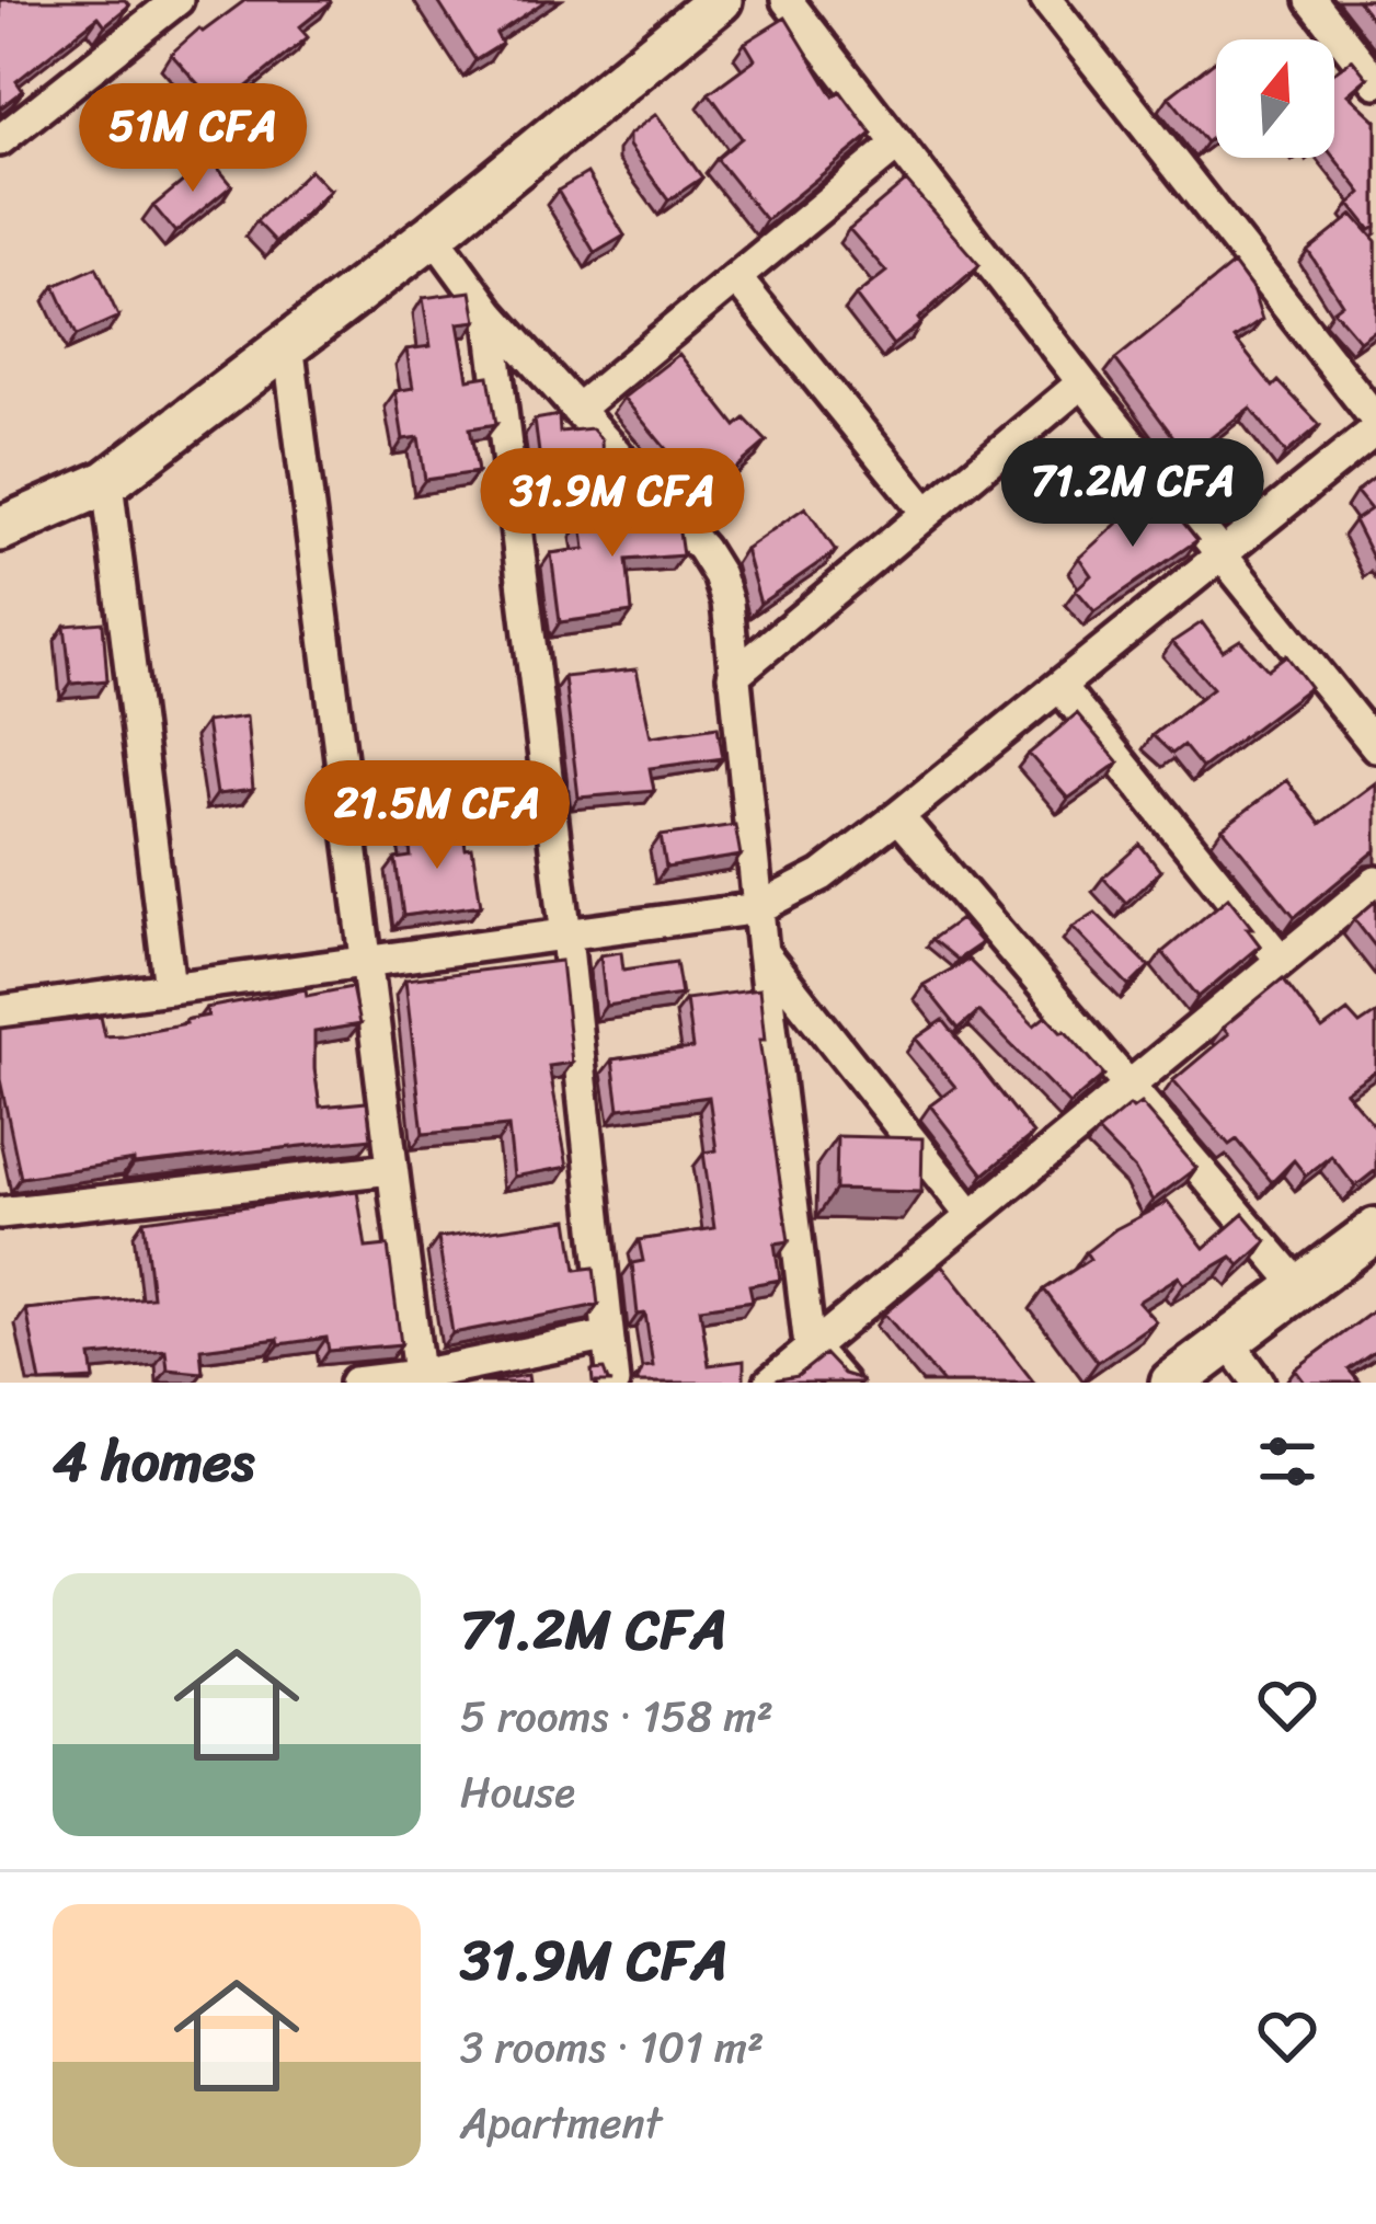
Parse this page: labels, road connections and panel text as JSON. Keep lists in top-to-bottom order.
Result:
{
  "north": "top",
  "page": {
    "price": [
      "51M CFA",
      "71.2M CFA",
      "31.9M CFA",
      "21.5M CFA"
    ],
    "heading": "4 homes",
    "list": [
      {
        "name": "71.2M CFA",
        "note": "5 rooms · 158 m² · House"
      },
      {
        "name": "31.9M CFA",
        "note": "3 rooms · 101 m² · Apartment"
      }
    ]
  }
}
